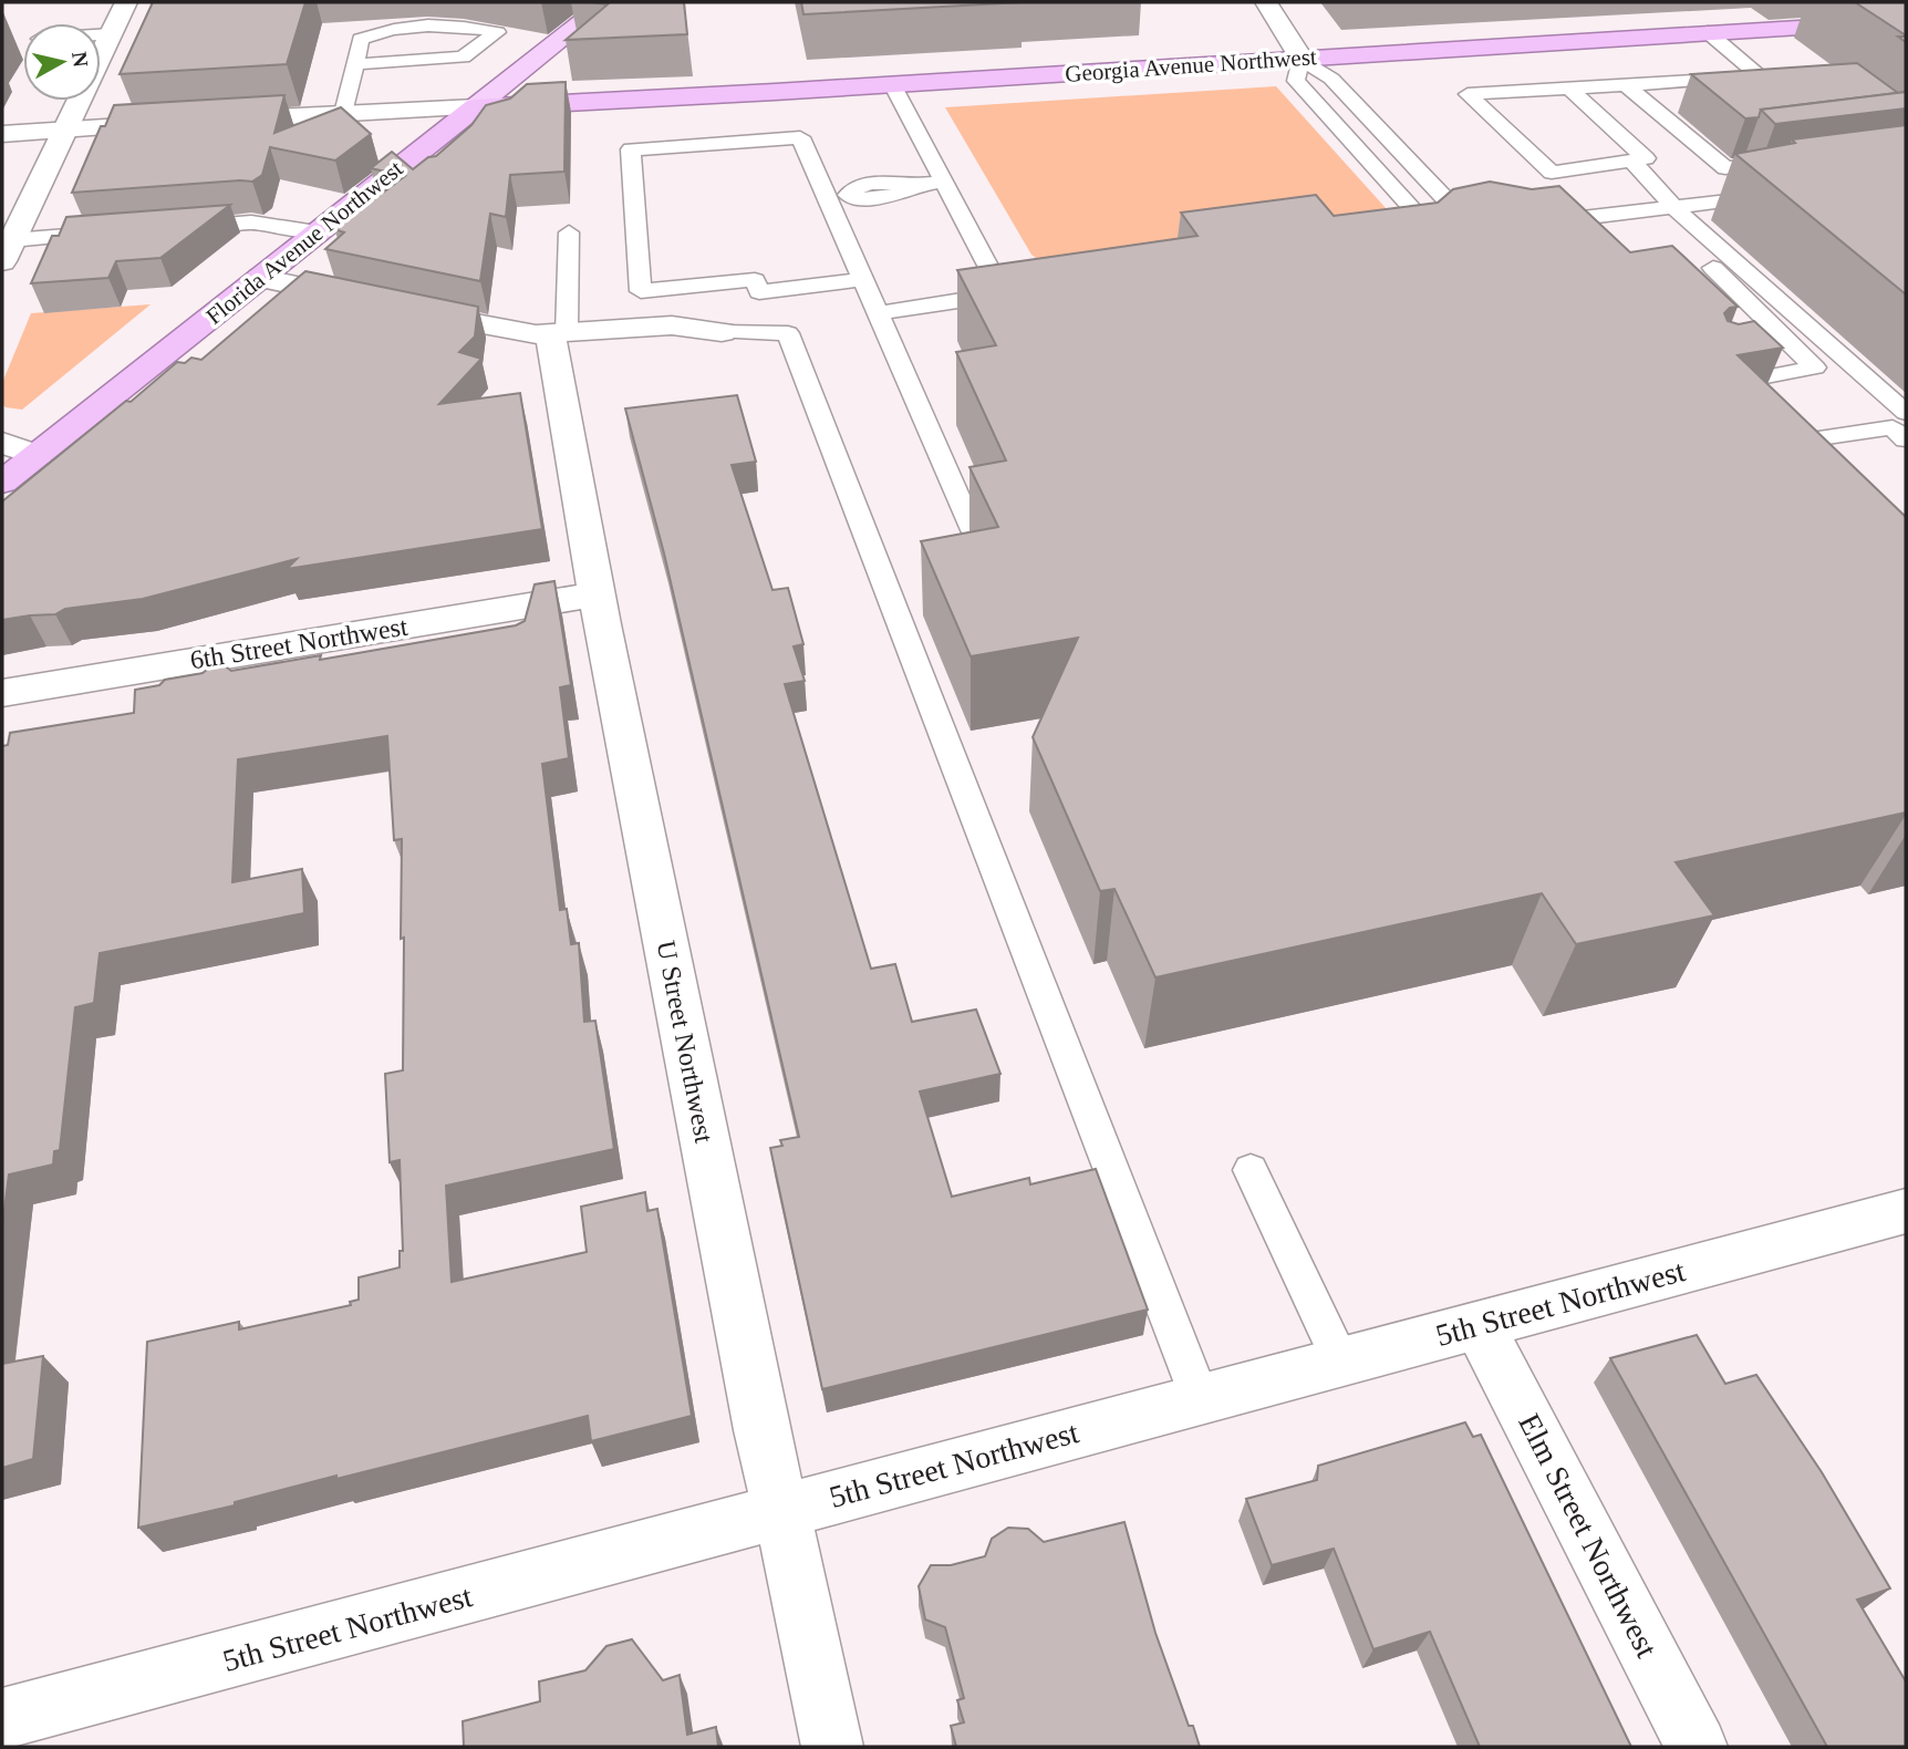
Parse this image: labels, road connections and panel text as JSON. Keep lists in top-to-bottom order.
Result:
{
  "streets": {
    "highway": ["Georgia Avenue Northwest", "Florida Avenue Northwest"],
    "street": [
      "6th Street Northwest",
      "U Street Northwest",
      "5th Street Northwest",
      "Elm Street Northwest"
    ]
  },
  "crossings": [
    ["Georgia Avenue Northwest", "Florida Avenue Northwest"],
    ["6th Street Northwest", "U Street Northwest"],
    ["U Street Northwest", "5th Street Northwest"],
    ["5th Street Northwest", "Elm Street Northwest"]
  ],
  "north": "right"
}
